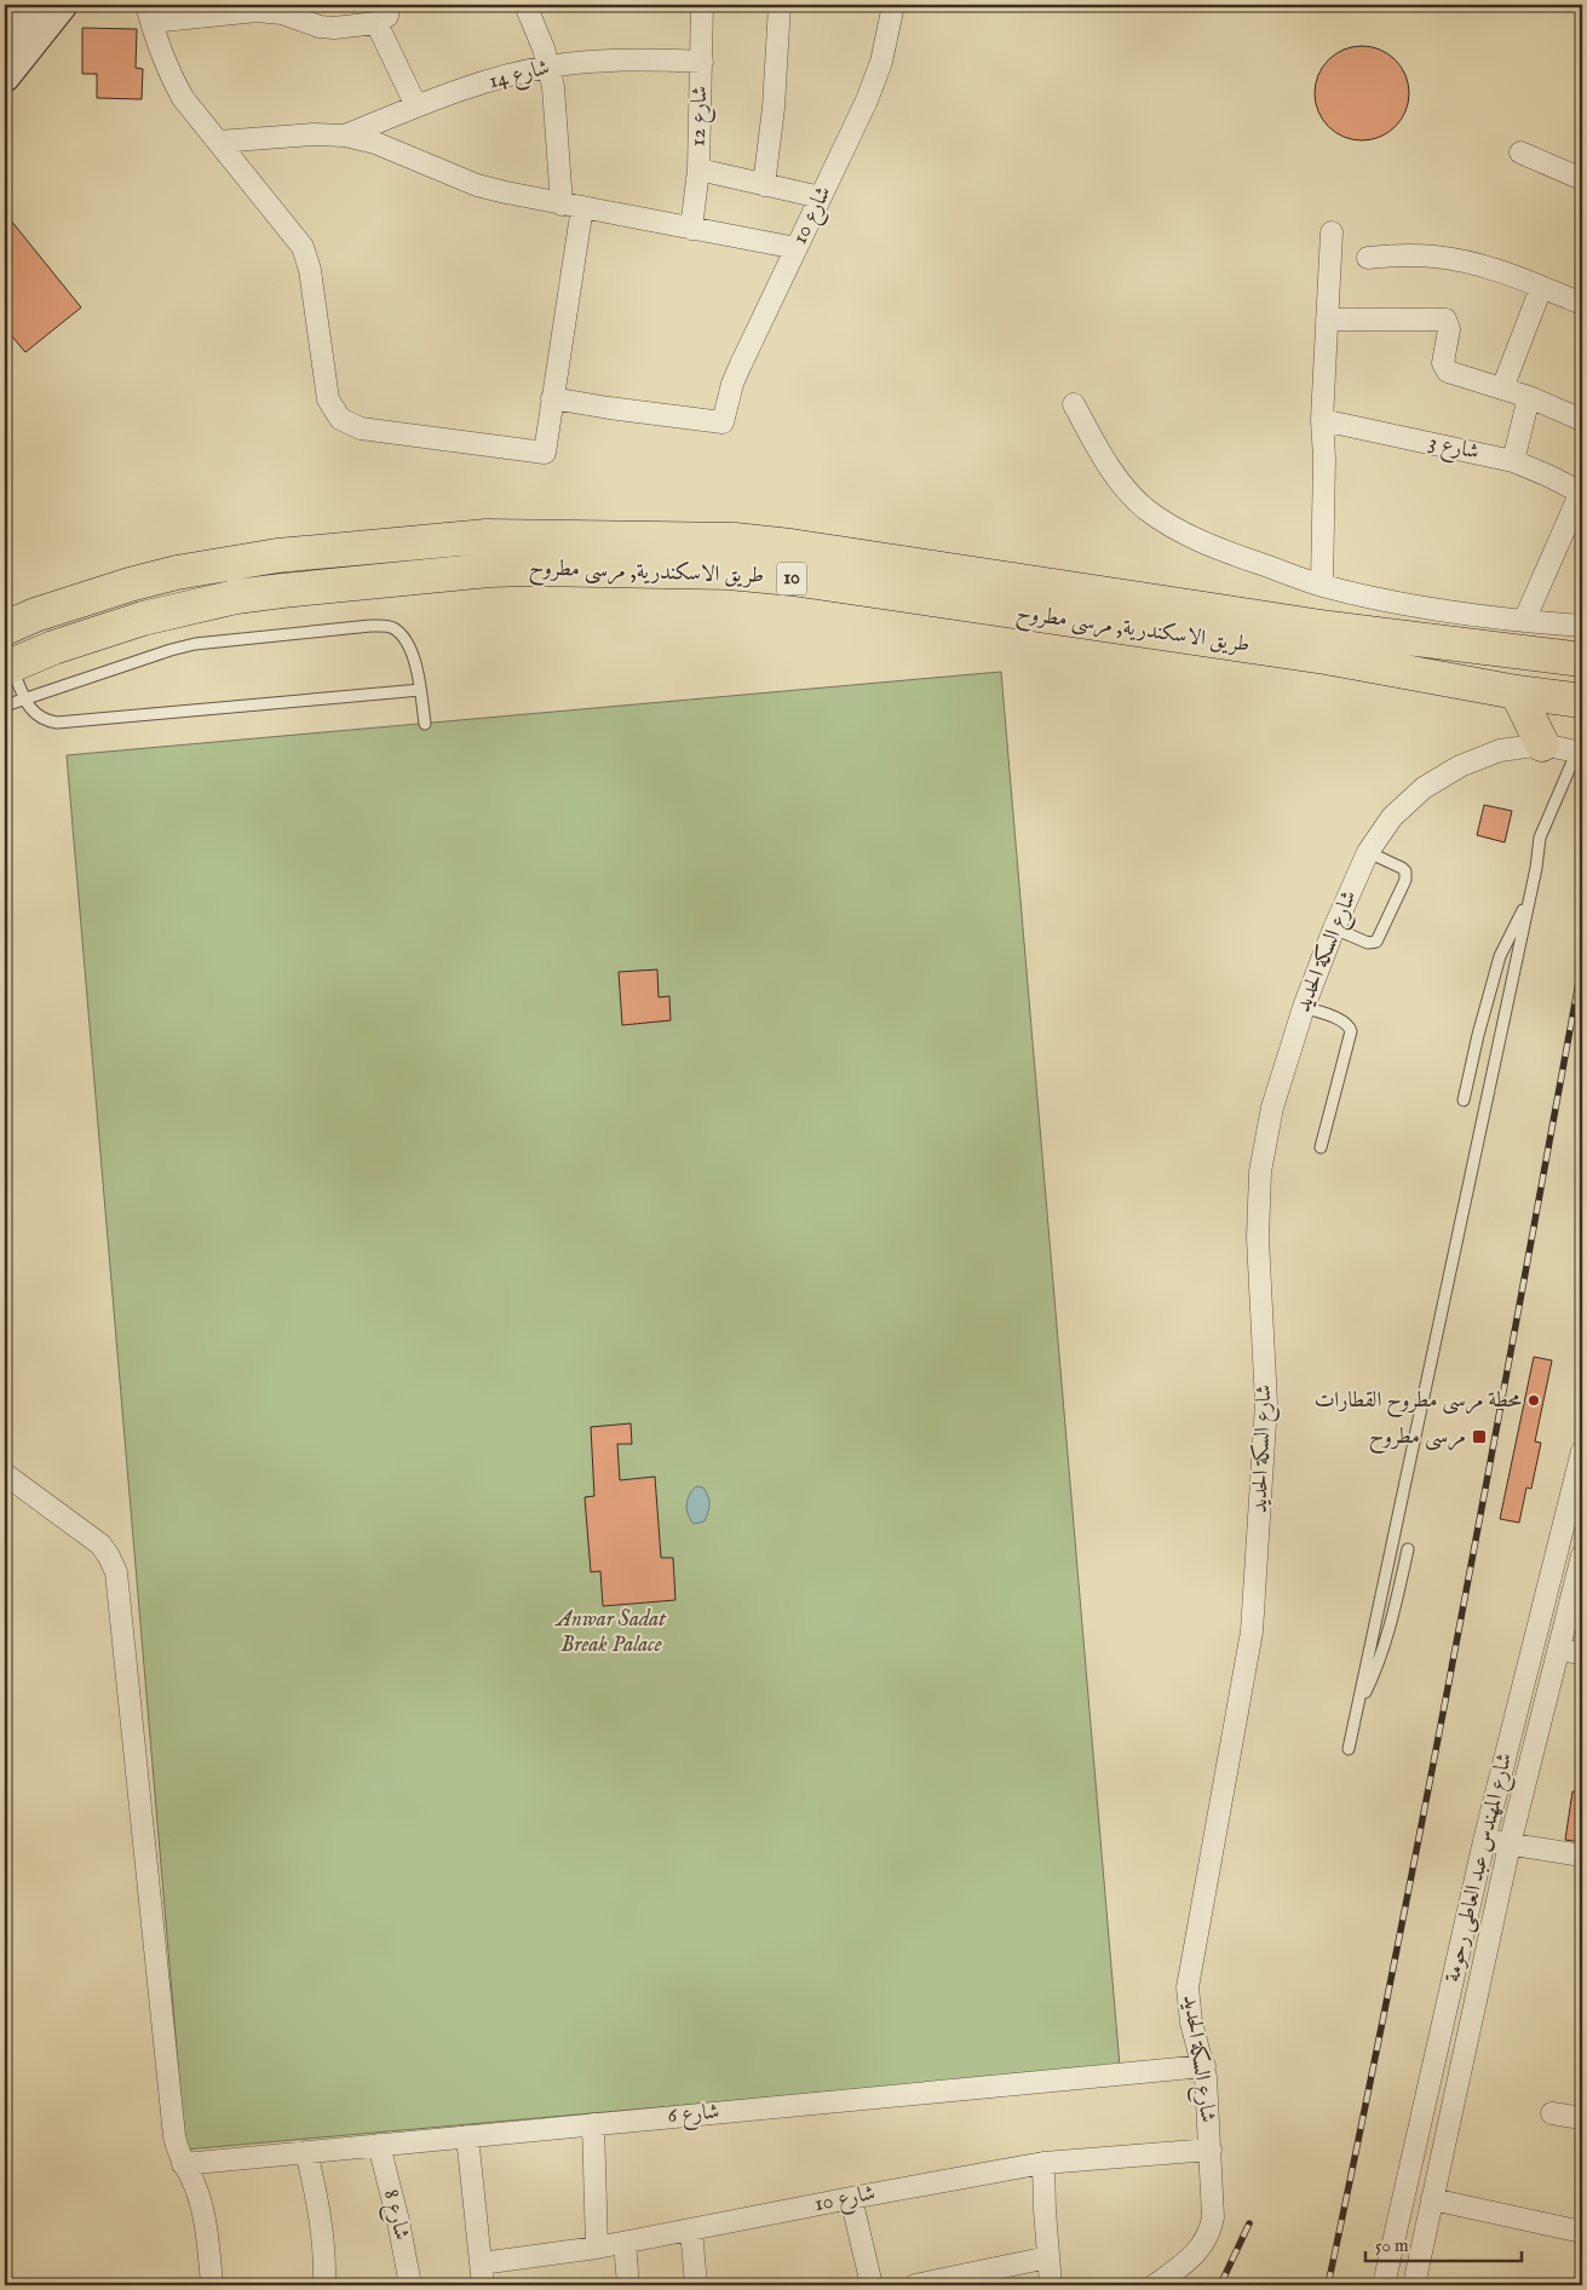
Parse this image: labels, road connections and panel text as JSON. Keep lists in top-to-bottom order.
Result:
{
  "streets": {
    "main road": ["طريق الاسكندرية, مرسى مطروح", "10"],
    "street": [
      "شارع 14",
      "شارع 12",
      "شارع 10",
      "شارع 3",
      "شارع السكة الحديد",
      "شارع المهندس عبد العاطى رحومة",
      "شارع 6",
      "شارع 8"
    ]
  },
  "crossings": [
    ["شارع 14", "شارع 12"],
    ["شارع 10", "شارع السكة الحديد"],
    ["شارع السكة الحديد", "شارع 6"],
    ["شارع 6", "شارع 8"]
  ],
  "parks": ["Anwar Sadat Break Palace"],
  "places": {
    "other": ["محطة مرسى مطروح القطارات"],
    "transit": ["مرسى مطروح"]
  },
  "scale_bar": "50 m"
}
